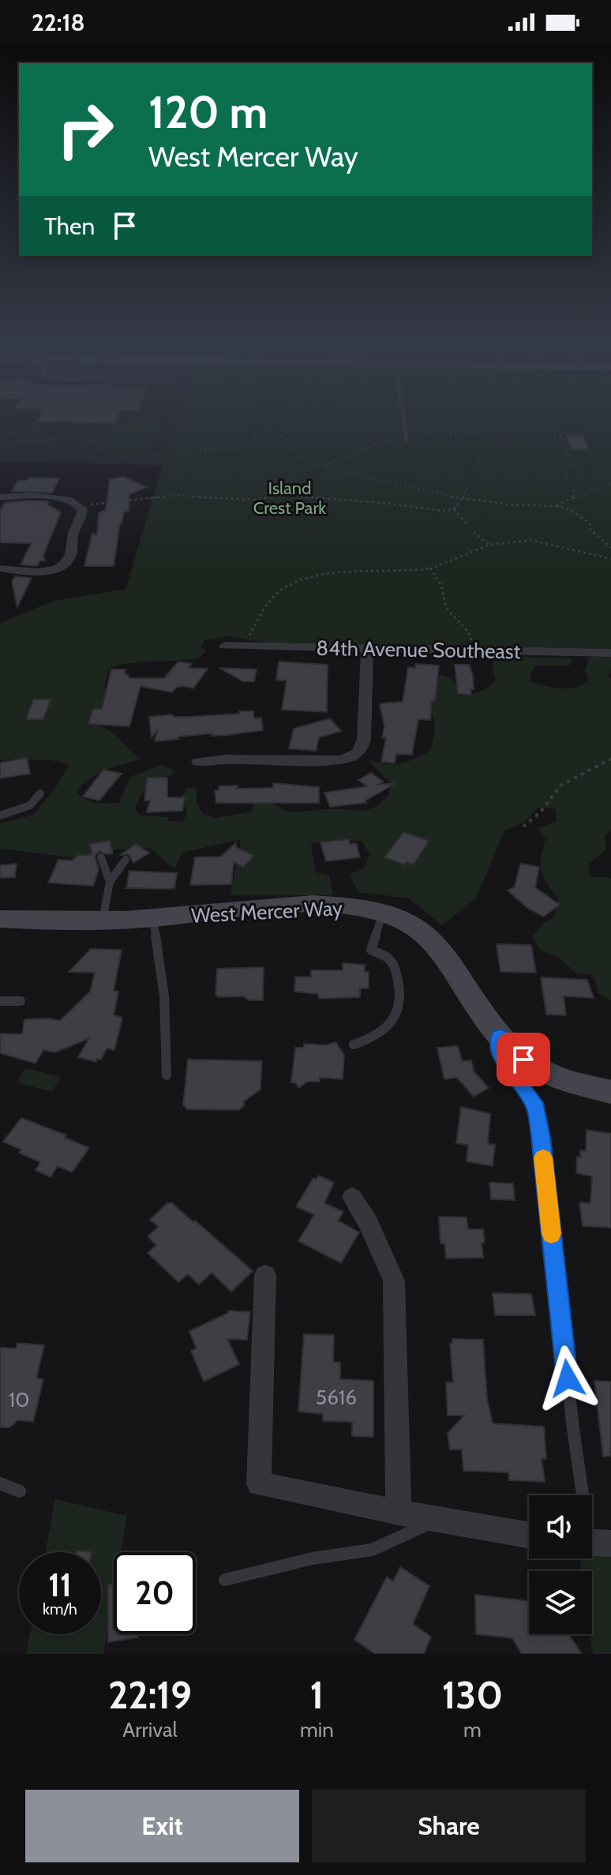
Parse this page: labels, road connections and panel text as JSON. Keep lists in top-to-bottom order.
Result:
{
  "streets": {
    "main road": ["West Mercer Way"],
    "street": ["84th Avenue Southeast"]
  },
  "parks": ["Island Crest Park"],
  "house_numbers": ["5616", "10"],
  "page": {
    "status": "22:18",
    "turn": ["120 m", "West Mercer Way"],
    "then": "Then",
    "speed": "11 km/h",
    "limit": "20",
    "eta": [
      "22:19",
      "Arrival",
      "1",
      "min",
      "130",
      "m"
    ],
    "buttons": ["Exit", "Share"]
  }
}
